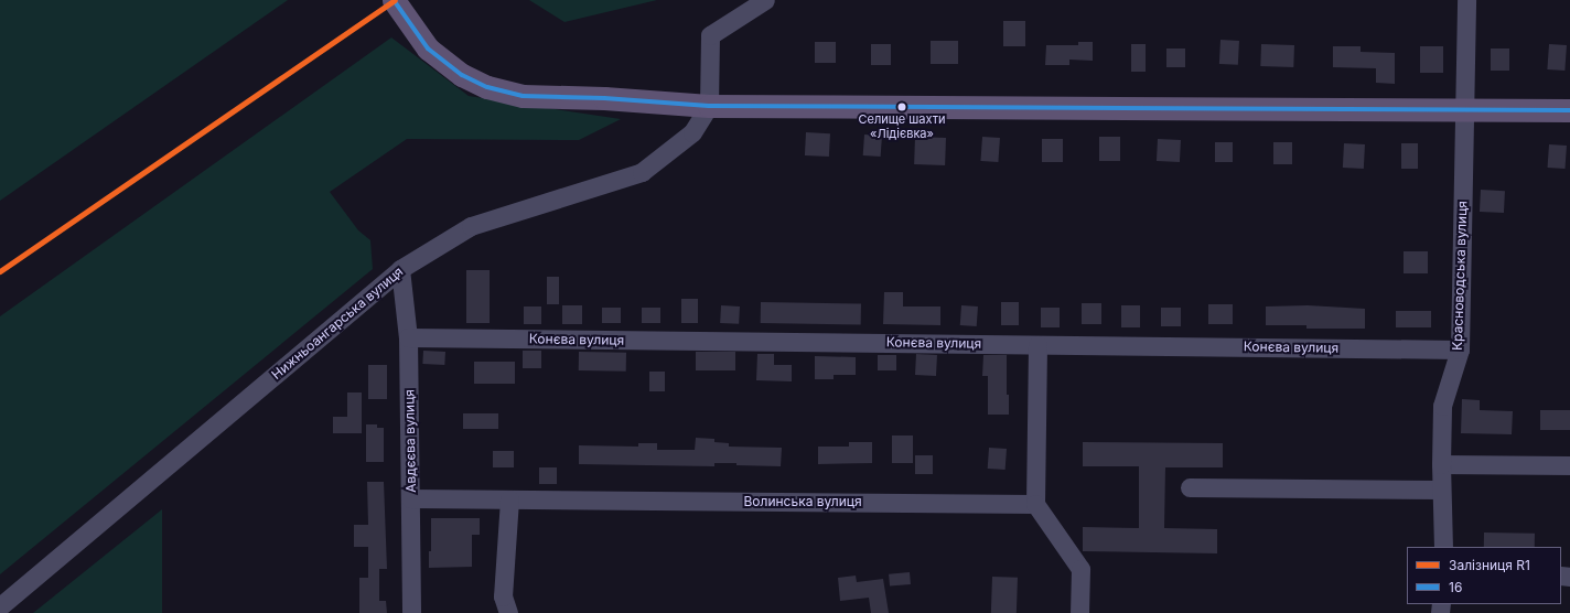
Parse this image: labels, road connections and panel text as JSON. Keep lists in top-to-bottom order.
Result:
{
  "streets": {
    "street": [
      "Красноводська вулиця",
      "Нижньоангарська вулиця",
      "Конєва вулиця",
      "Авдєєва вулиця",
      "Волинська вулиця"
    ]
  },
  "crossings": [
    ["Красноводська вулиця", "Конєва вулиця"],
    ["Нижньоангарська вулиця", "Авдєєва вулиця"],
    ["Конєва вулиця", "Авдєєва вулиця"],
    ["Авдєєва вулиця", "Волинська вулиця"]
  ],
  "places": ["Селище шахти «Лідієвка»"],
  "lines": ["rail line R1", "transit line 16"],
  "legend": ["Залізниця R1", "16"]
}
